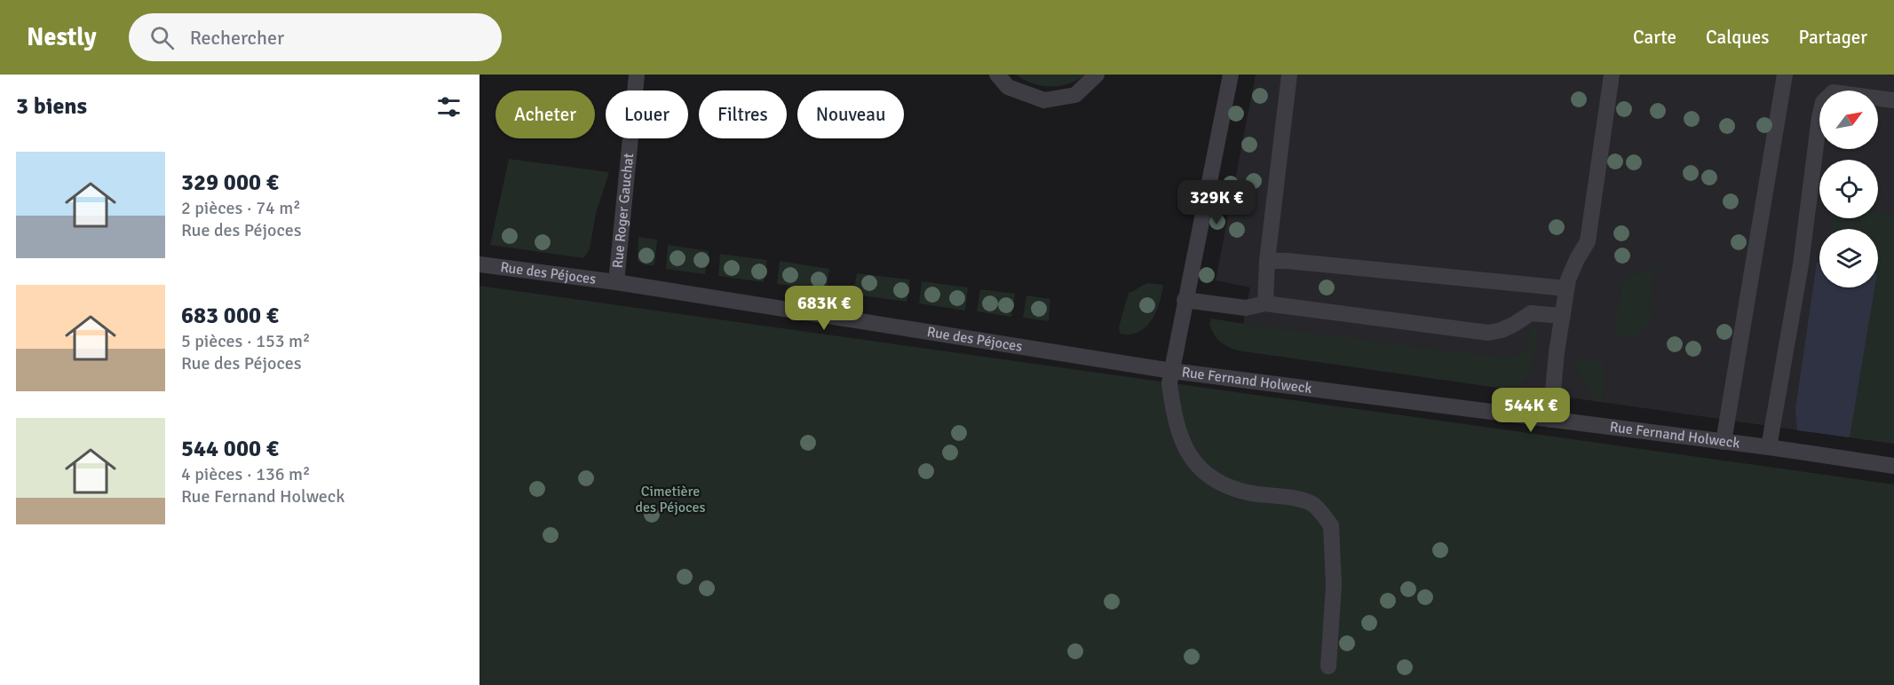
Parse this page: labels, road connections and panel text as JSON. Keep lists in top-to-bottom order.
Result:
{
  "streets": {
    "street": ["Rue Roger Gauchat", "Rue des Péjoces", "Rue Fernand Holweck"]
  },
  "crossings": [
    ["Rue Roger Gauchat", "Rue des Péjoces"],
    ["Rue des Péjoces", "Rue Fernand Holweck"]
  ],
  "parks": ["Cimetière des Péjoces"],
  "north": "top right",
  "page": {
    "header": "Nestly",
    "search": "Rechercher",
    "nav": ["Carte", "Calques", "Partager"],
    "heading": "3 biens",
    "chip": [
      "Acheter",
      "Louer",
      "Filtres",
      "Nouveau"
    ],
    "list": [
      {
        "name": "329 000 €",
        "note": "2 pièces · 74 m² · Rue des Péjoces"
      },
      {
        "name": "683 000 €",
        "note": "5 pièces · 153 m² · Rue des Péjoces"
      },
      {
        "name": "544 000 €",
        "note": "4 pièces · 136 m² · Rue Fernand Holweck"
      }
    ],
    "price": ["329K €", "683K €", "544K €"]
  }
}
